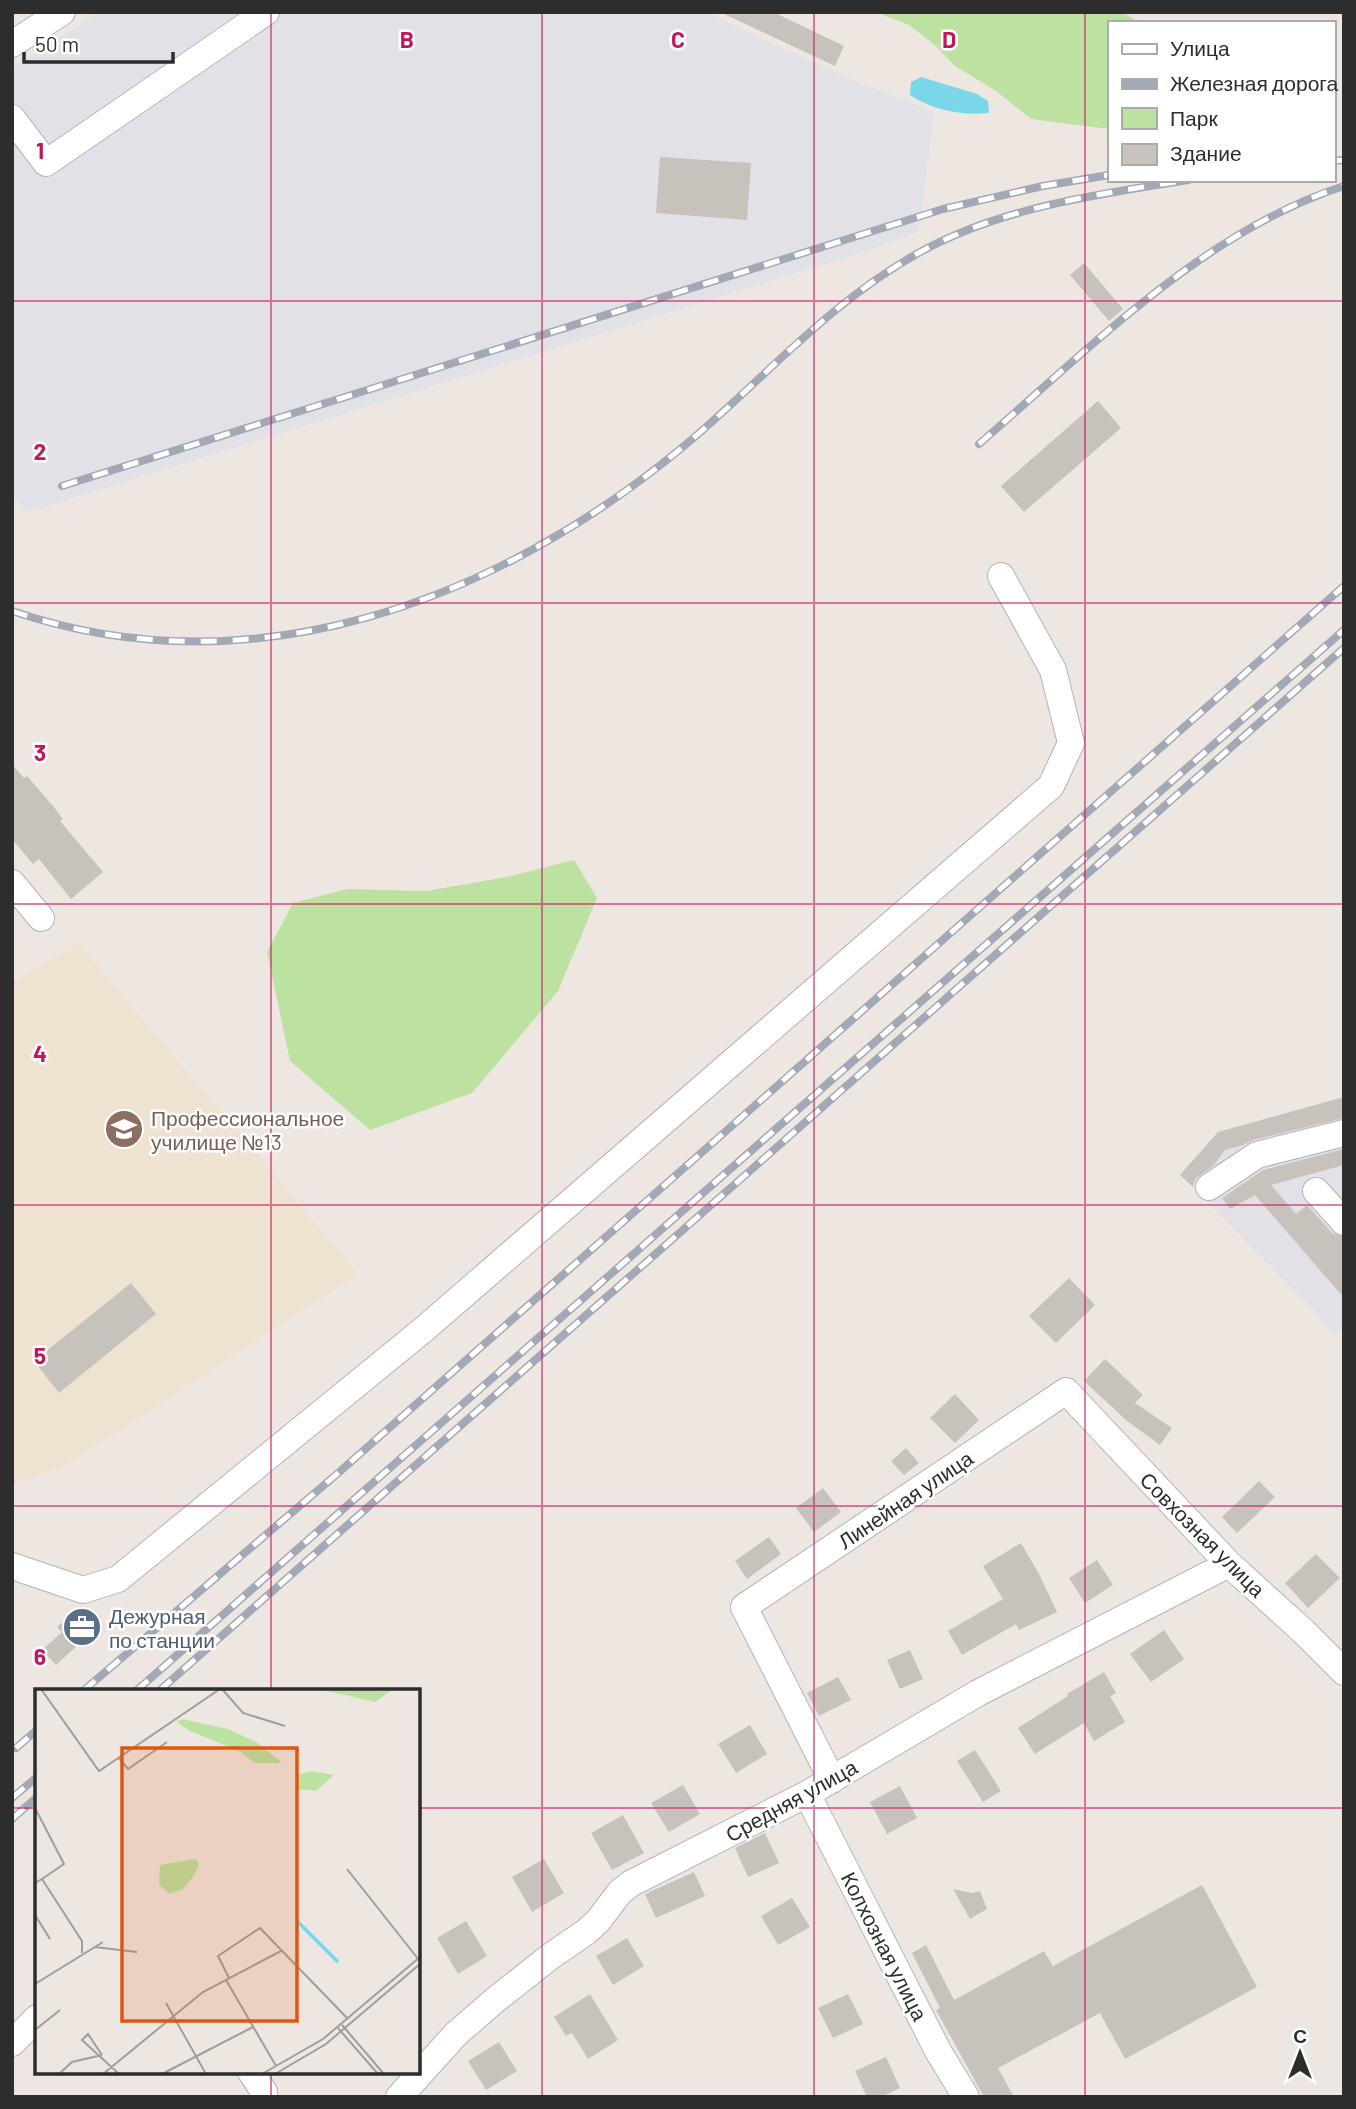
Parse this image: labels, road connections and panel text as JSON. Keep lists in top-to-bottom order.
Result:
{
  "streets": {
    "street": [
      "Линейная улица",
      "Совхозная улица",
      "Средняя улица",
      "Колхозная улица"
    ]
  },
  "crossings": [
    ["Линейная улица", "Совхозная улица"],
    ["Линейная улица", "Средняя улица"],
    ["Совхозная улица", "Средняя улица"],
    ["Средняя улица", "Колхозная улица"]
  ],
  "places": {
    "school or university": ["Профессиональное училище №13"],
    "office": ["Дежурная по станции"]
  },
  "legend": [
    "Улица",
    "Железная дорога",
    "Парк",
    "Здание"
  ],
  "scale_bar": "50 m",
  "north": "top",
  "grid": {
    "columns": ["B", "C", "D"],
    "rows": [
      "1",
      "2",
      "3",
      "4",
      "5",
      "6"
    ]
  }
}
